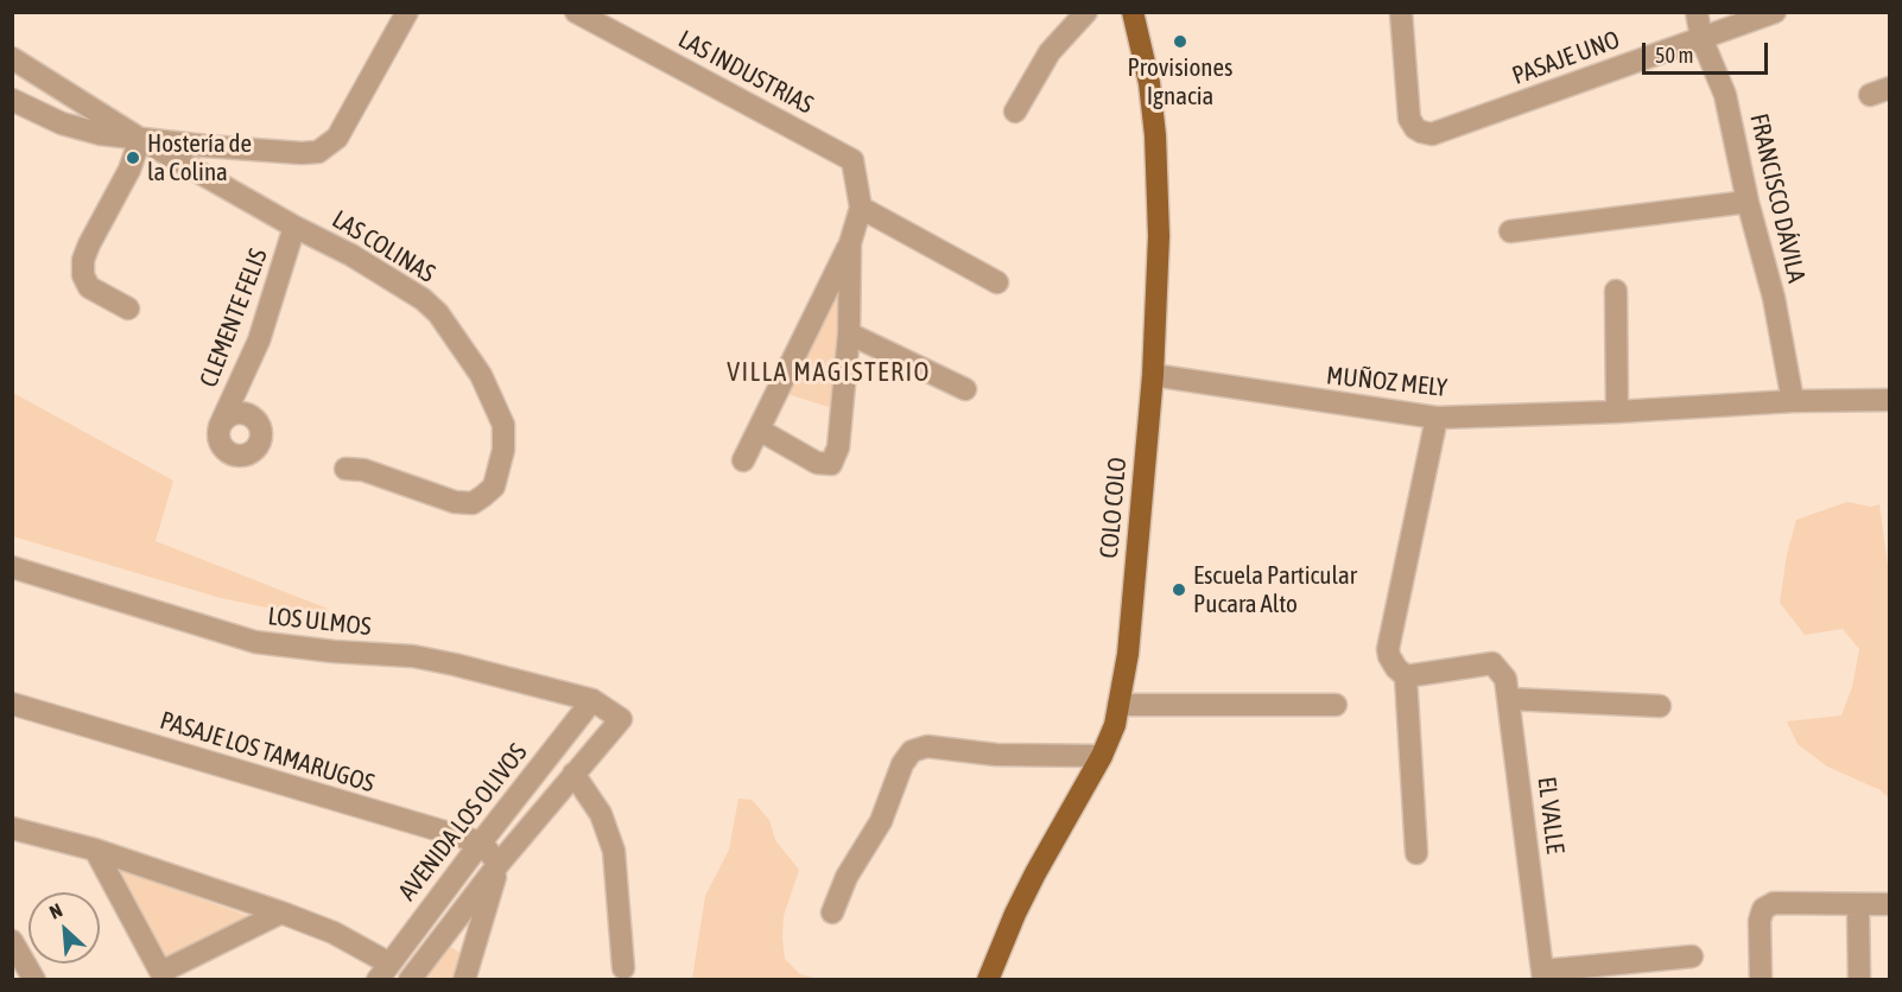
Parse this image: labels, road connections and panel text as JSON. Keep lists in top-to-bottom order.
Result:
{
  "streets": {
    "main road": ["COLO COLO"],
    "street": [
      "PASAJE UNO",
      "LAS INDUSTRIAS",
      "FRANCISCO DÁVILA",
      "LAS COLINAS",
      "CLEMENTE FELIS",
      "MUÑOZ MELY",
      "LOS ULMOS",
      "PASAJE LOS TAMARUGOS",
      "EL VALLE",
      "AVENIDA LOS OLIVOS"
    ]
  },
  "crossings": [
    ["PASAJE UNO", "FRANCISCO DÁVILA"],
    ["FRANCISCO DÁVILA", "MUÑOZ MELY"],
    ["LAS COLINAS", "CLEMENTE FELIS"],
    ["MUÑOZ MELY", "COLO COLO"],
    ["LOS ULMOS", "AVENIDA LOS OLIVOS"],
    ["PASAJE LOS TAMARUGOS", "AVENIDA LOS OLIVOS"]
  ],
  "districts": ["VILLA MAGISTERIO"],
  "places": ["Provisiones Ignacia", "Hostería de la Colina", "Escuela Particular Pucara Alto"],
  "scale_bar": "50 m",
  "north": "top left"
}
